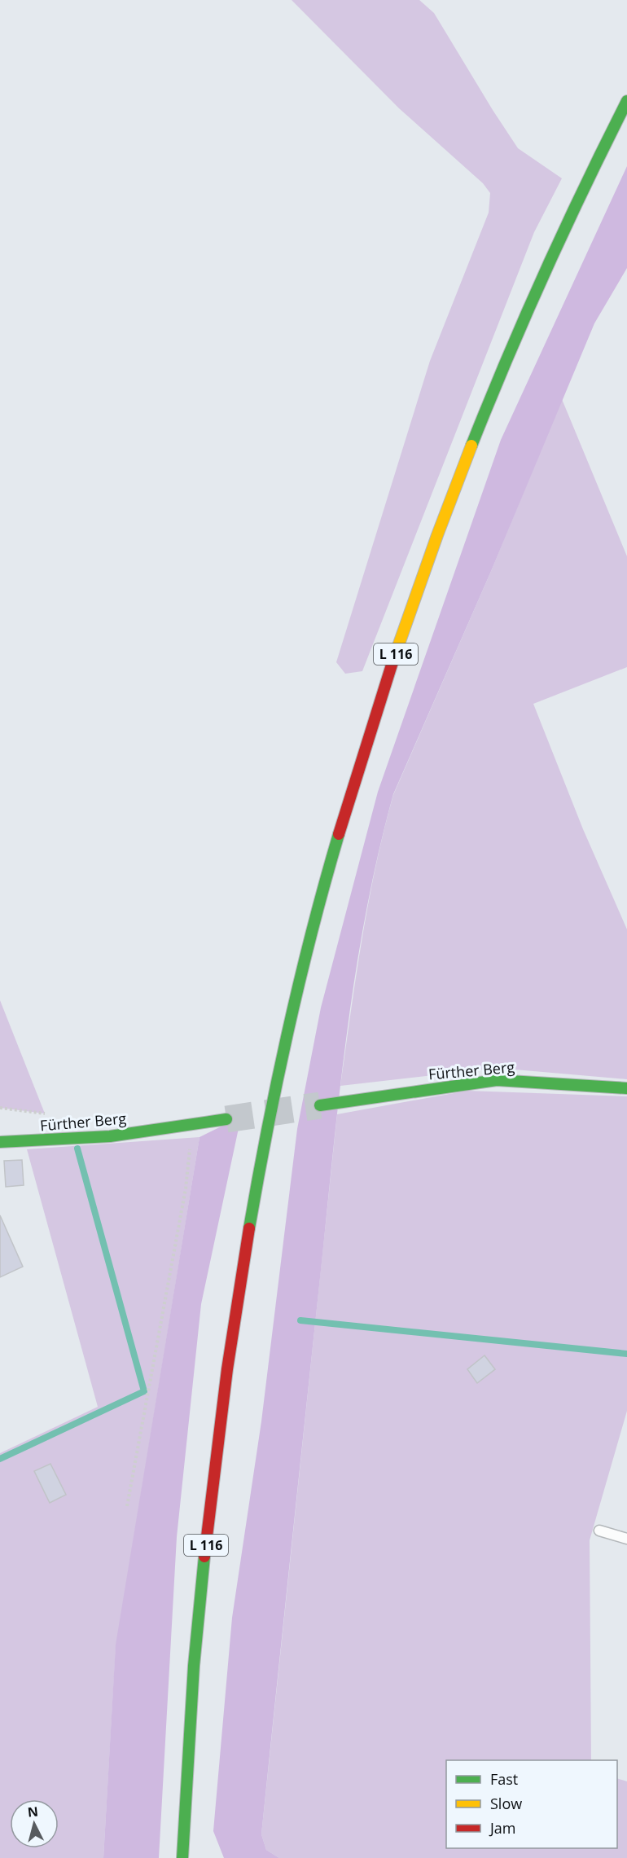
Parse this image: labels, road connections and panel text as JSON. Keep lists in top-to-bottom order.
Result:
{
  "streets": {
    "main road": ["L 116", "Fürther Berg"]
  },
  "legend": ["Fast", "Slow", "Jam"],
  "north": "top"
}
